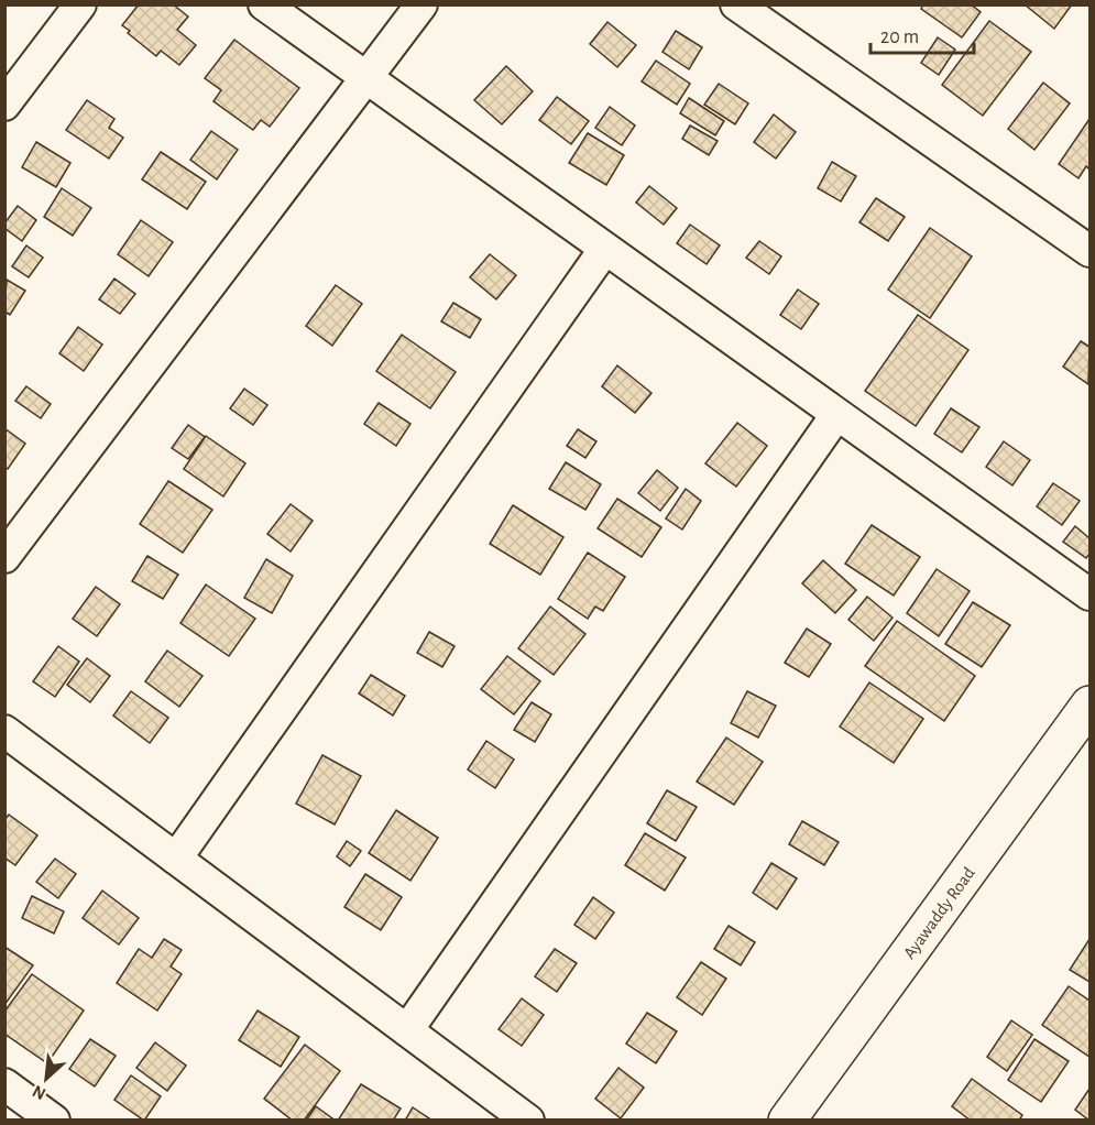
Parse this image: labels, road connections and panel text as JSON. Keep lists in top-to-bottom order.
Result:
{
  "streets": {
    "street": ["Ayawaddy Road"]
  },
  "scale_bar": "20 m",
  "north": "bottom left"
}
